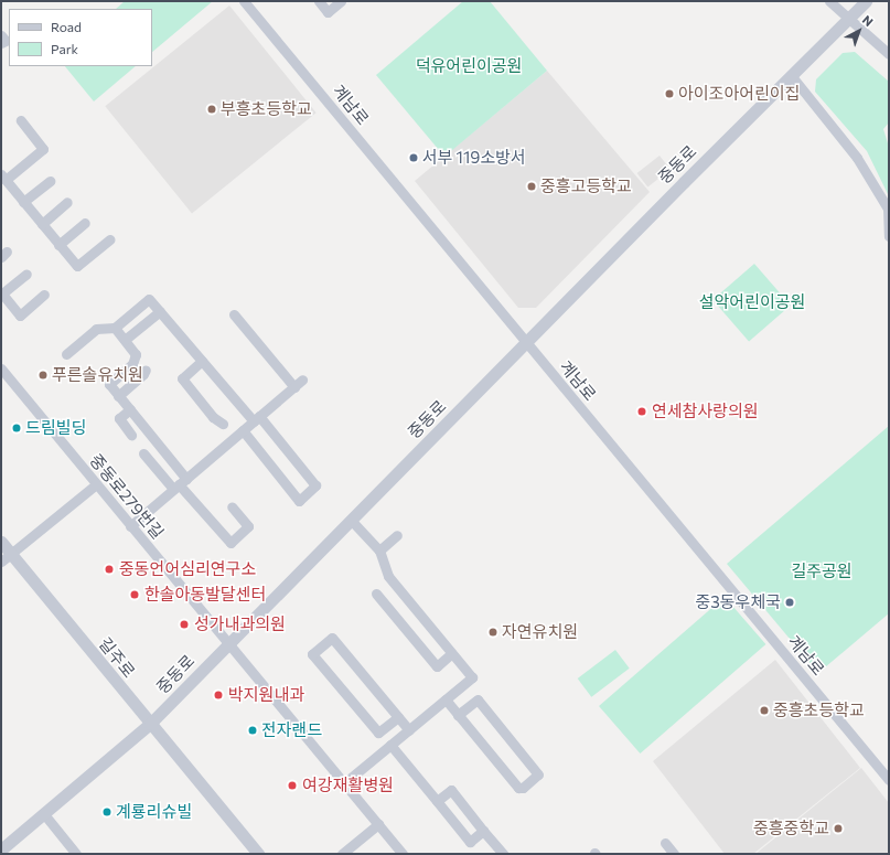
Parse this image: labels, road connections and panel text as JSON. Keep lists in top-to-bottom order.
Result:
{
  "streets": {
    "street": [
      "계남로",
      "중동로",
      "중동로279번길",
      "길주로"
    ]
  },
  "crossings": [
    ["계남로", "중동로"],
    ["중동로", "중동로279번길"],
    ["중동로", "길주로"]
  ],
  "parks": ["덕유어린이공원", "설악어린이공원", "길주공원"],
  "places": [
    "아이조아어린이집",
    "부흥초등학교",
    "서부 119소방서",
    "중흥고등학교",
    "푸른솔유치원",
    "연세참사랑의원",
    "드림빌딩",
    "중동언어심리연구소",
    "한솔아동발달센터",
    "중3동우체국",
    "성가내과의원",
    "자연유치원",
    "박지원내과",
    "중흥초등학교",
    "전자랜드",
    "여강재활병원",
    "계룡리슈빌",
    "중흥중학교"
  ],
  "legend": ["Road", "Park"],
  "north": "top right"
}
